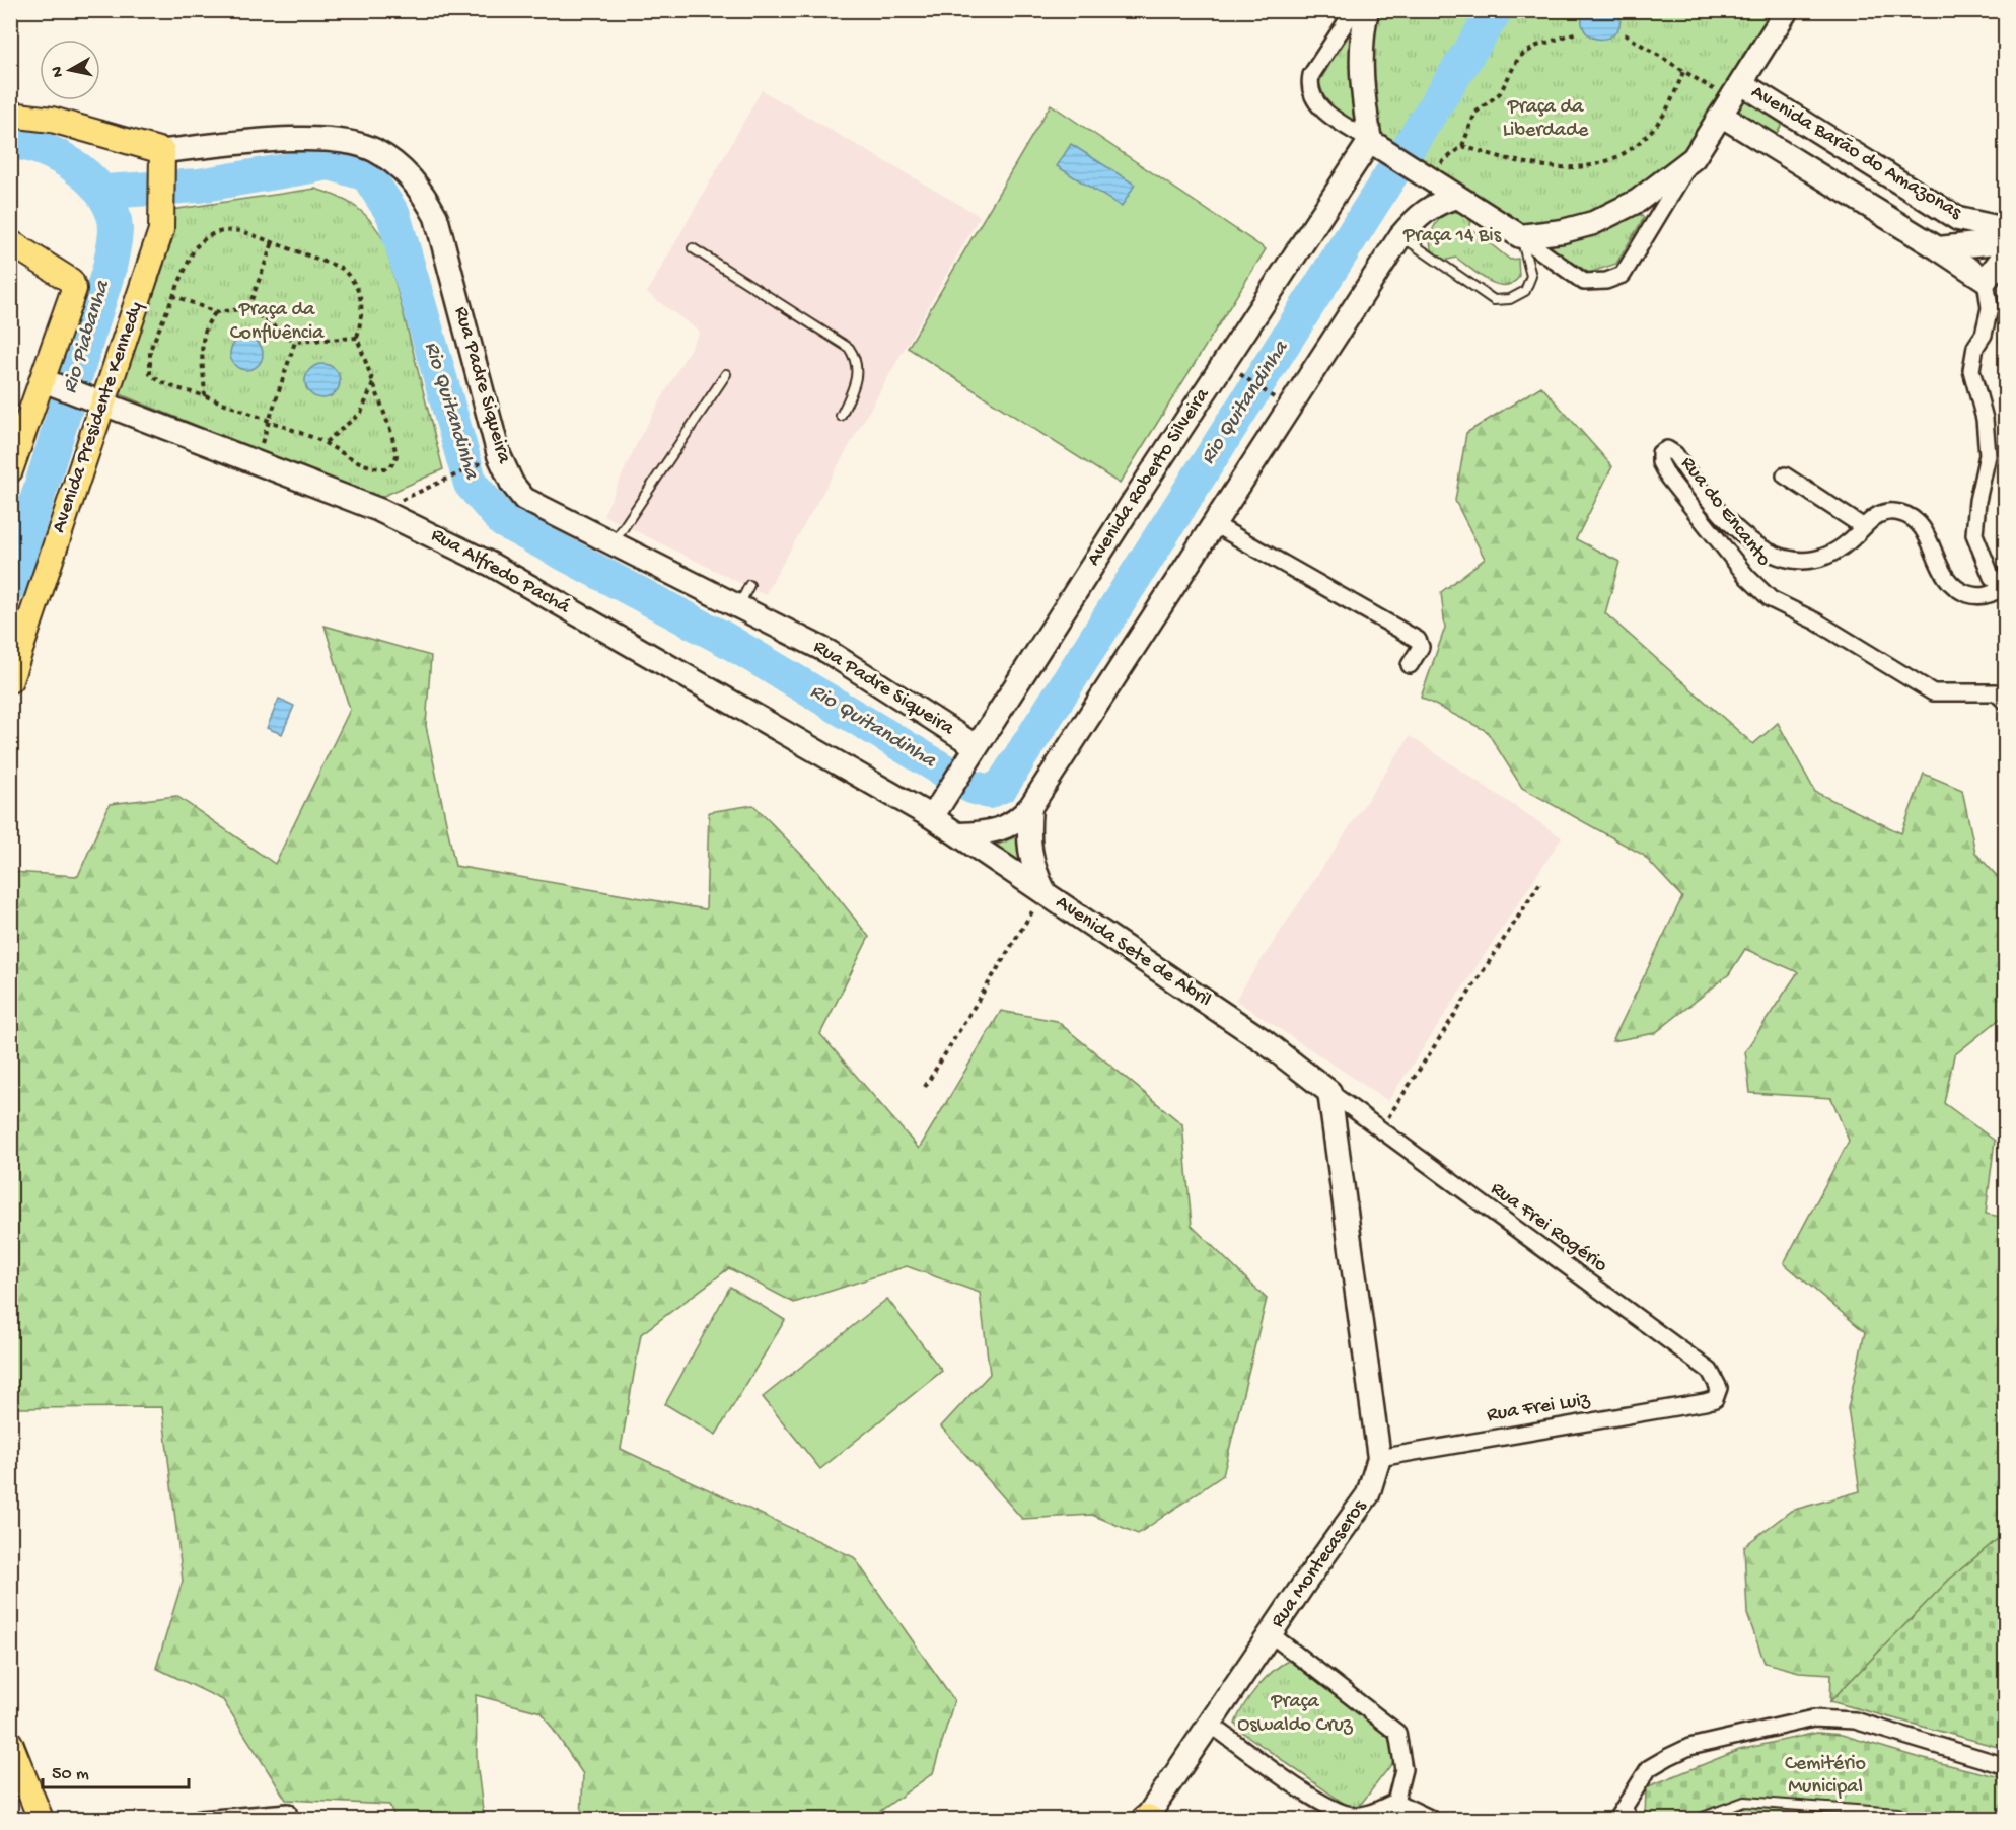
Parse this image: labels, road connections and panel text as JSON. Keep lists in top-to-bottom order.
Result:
{
  "streets": {
    "main road": [
      "Avenida Barão do Amazonas",
      "Rua Padre Siqueira",
      "Avenida Presidente Kennedy",
      "Avenida Roberto Silveira",
      "Rua Alfredo Pachá",
      "Avenida Sete de Abril",
      "Rua Montecaseros"
    ],
    "street": ["Rua do Encanto", "Rua Frei Rogério", "Rua Frei Luiz"]
  },
  "crossings": [
    ["Rua Padre Siqueira", "Avenida Presidente Kennedy"],
    ["Rua Padre Siqueira", "Avenida Roberto Silveira"],
    ["Avenida Presidente Kennedy", "Rua Alfredo Pachá"],
    ["Avenida Roberto Silveira", "Rua Alfredo Pachá"],
    ["Avenida Roberto Silveira", "Avenida Sete de Abril"],
    ["Rua Alfredo Pachá", "Avenida Sete de Abril"],
    ["Avenida Sete de Abril", "Rua Frei Rogério"],
    ["Avenida Sete de Abril", "Rua Montecaseros"],
    ["Rua Frei Rogério", "Rua Frei Luiz"],
    ["Rua Frei Rogério", "Rua Montecaseros"],
    ["Rua Frei Luiz", "Rua Montecaseros"]
  ],
  "water": ["Rio Piabanha", "Rio Quitandinha"],
  "parks": [
    "Praça da Liberdade",
    "Praça 14 Bis",
    "Praça da Confluência",
    "Praça Oswaldo Cruz",
    "Cemitério Municipal"
  ],
  "scale_bar": "50 m",
  "north": "left"
}
